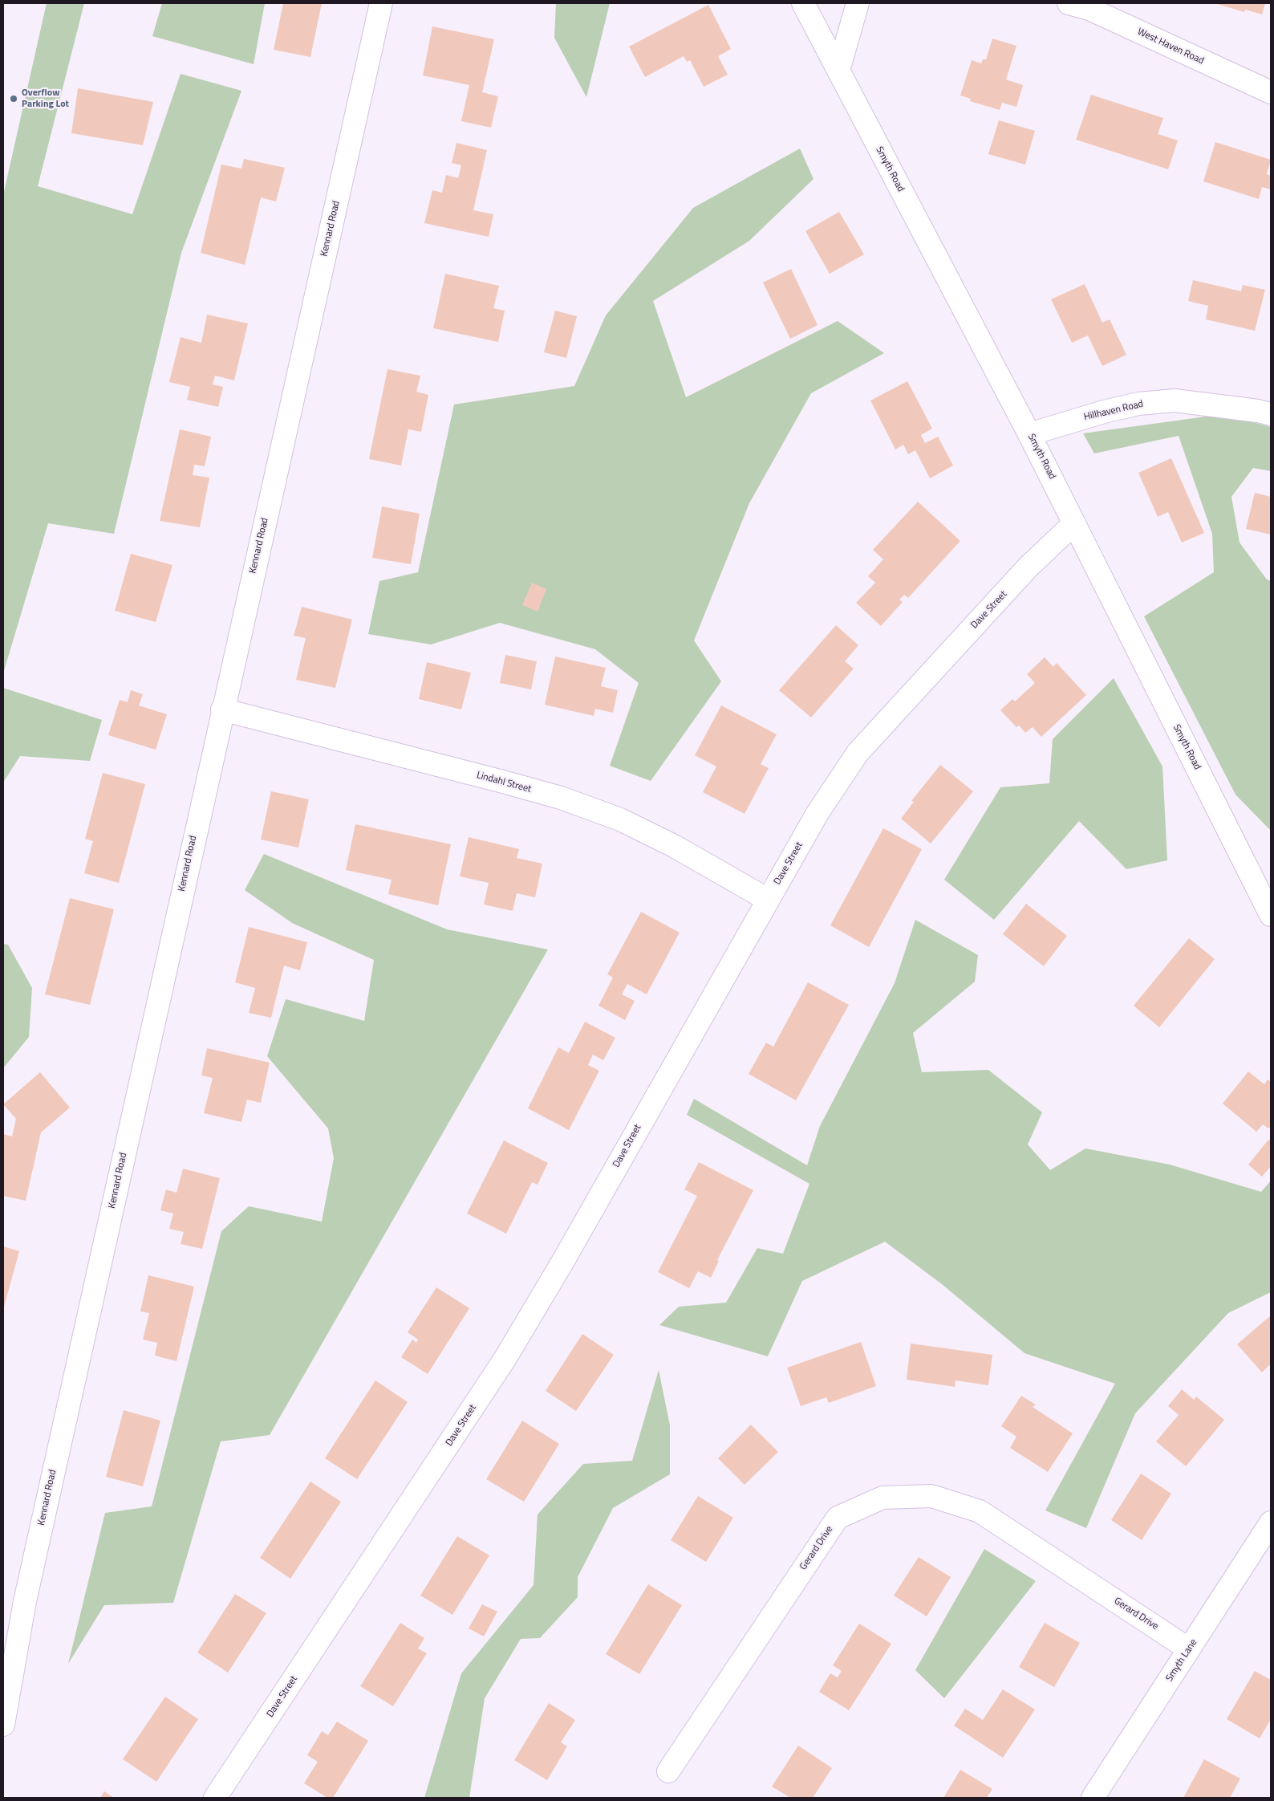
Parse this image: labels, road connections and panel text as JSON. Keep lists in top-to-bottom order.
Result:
{
  "streets": {
    "street": [
      "West Haven Road",
      "Smyth Road",
      "Kennard Road",
      "Hillhaven Road",
      "Dave Street",
      "Lindahl Street",
      "Gerard Drive",
      "Smyth Lane"
    ]
  },
  "crossings": [
    ["Smyth Road", "Hillhaven Road"],
    ["Smyth Road", "Dave Street"],
    ["Kennard Road", "Lindahl Street"],
    ["Dave Street", "Lindahl Street"],
    ["Gerard Drive", "Smyth Lane"]
  ],
  "places": ["Overflow Parking Lot"]
}
